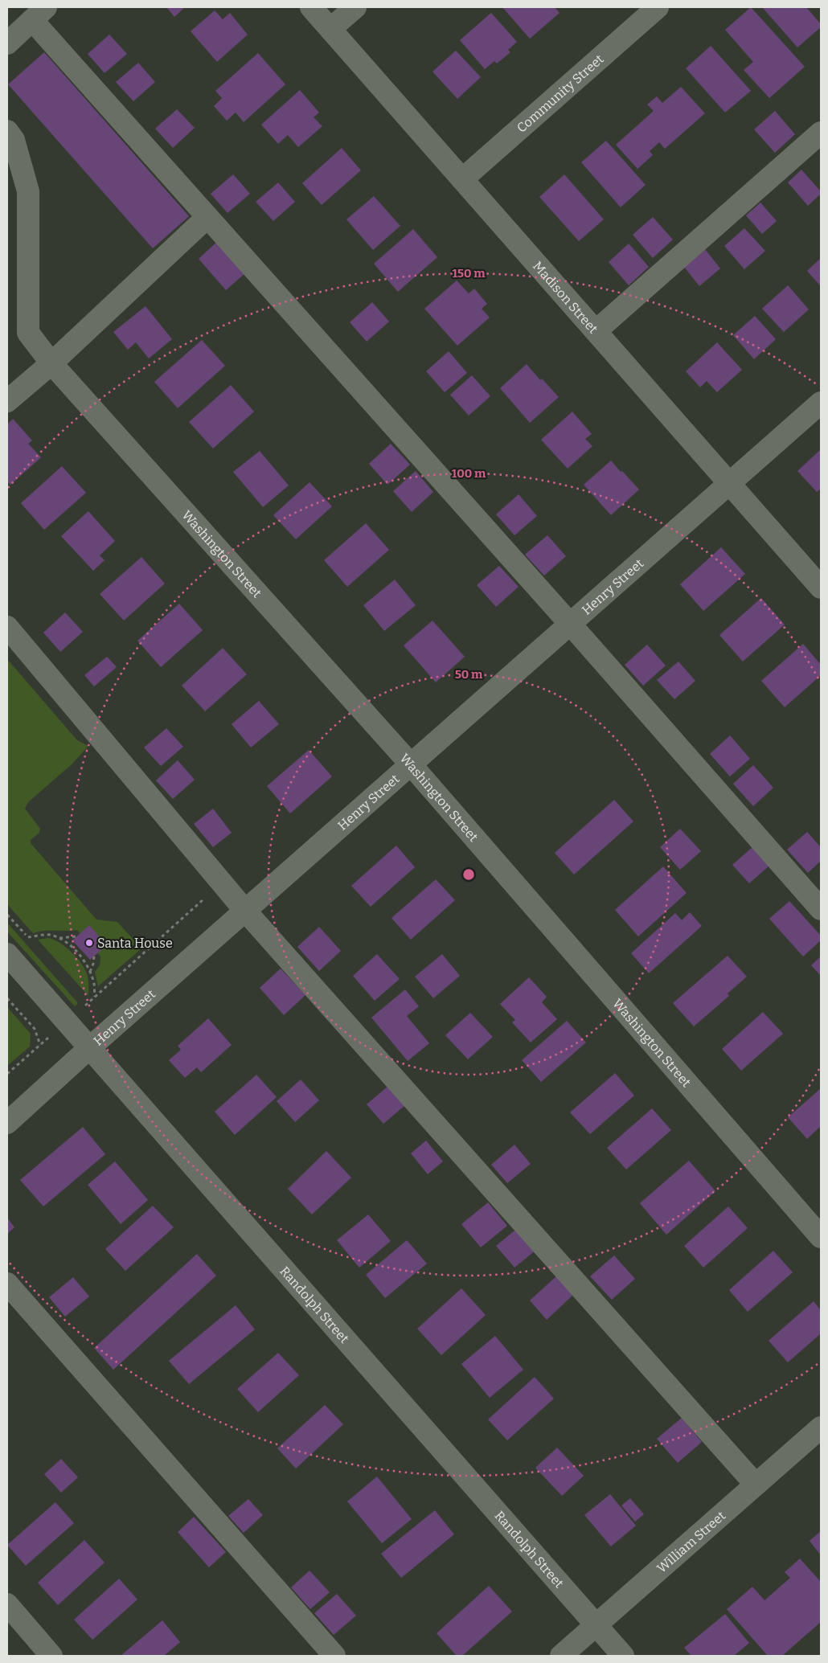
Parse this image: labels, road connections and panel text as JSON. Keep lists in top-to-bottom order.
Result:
{
  "streets": {
    "street": [
      "Community Street",
      "Madison Street",
      "Washington Street",
      "Henry Street",
      "Randolph Street",
      "William Street"
    ]
  },
  "crossings": [
    ["Community Street", "Madison Street"],
    ["Madison Street", "Henry Street"],
    ["Washington Street", "Henry Street"],
    ["Henry Street", "Randolph Street"],
    ["Randolph Street", "William Street"]
  ],
  "places": ["Santa House"],
  "rings": ["150 m", "100 m", "50 m"]
}
